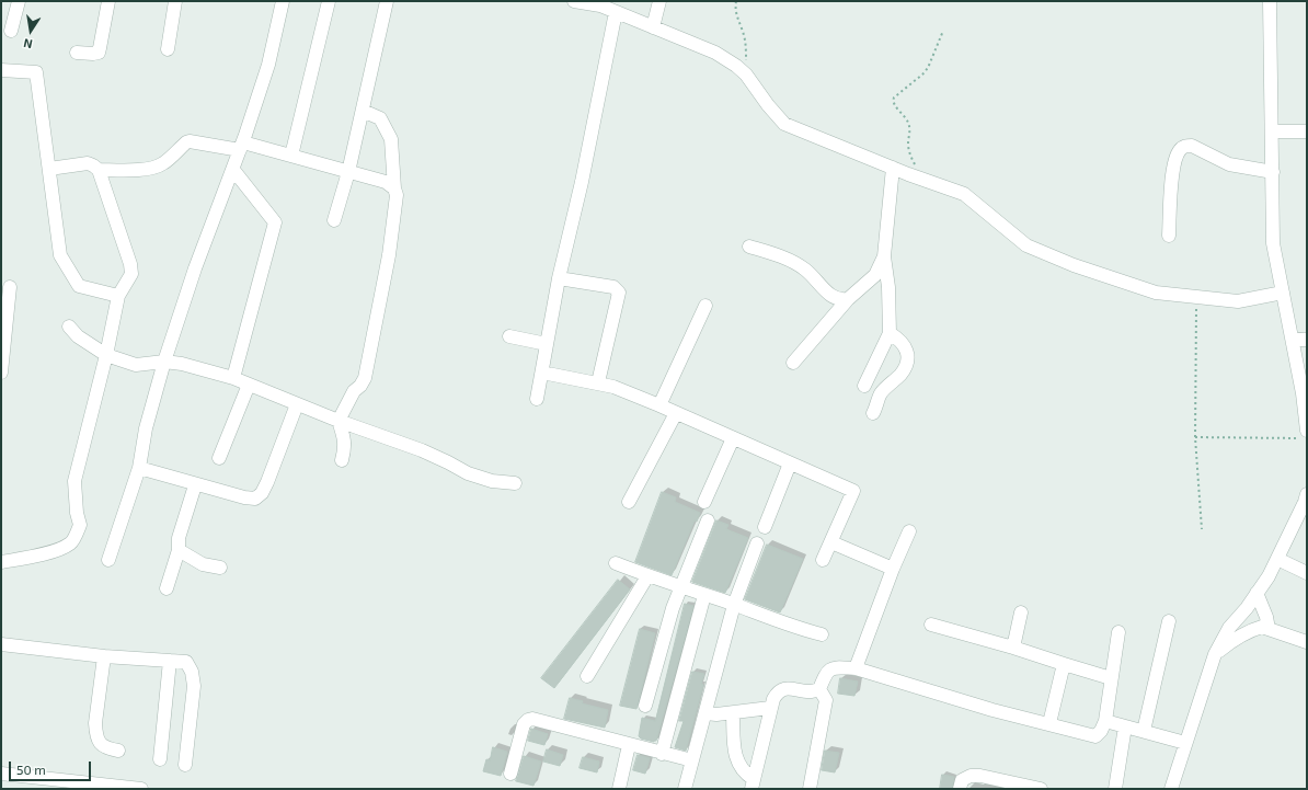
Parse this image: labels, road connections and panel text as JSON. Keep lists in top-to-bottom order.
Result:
{
  "scale_bar": "50 m",
  "north": "bottom"
}
